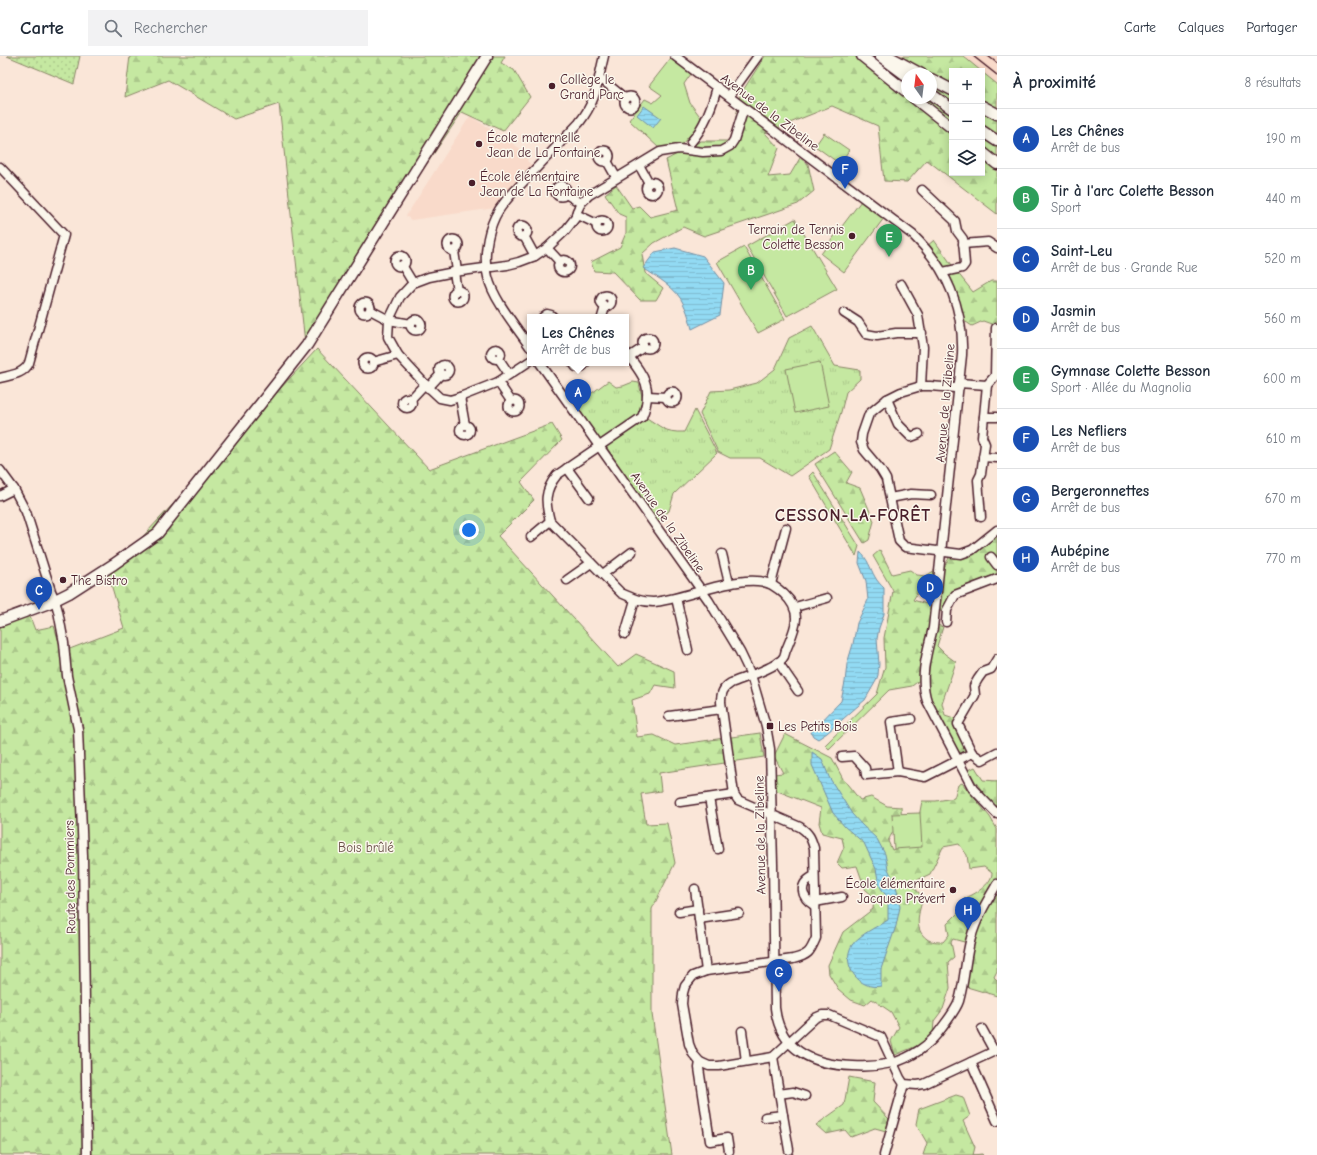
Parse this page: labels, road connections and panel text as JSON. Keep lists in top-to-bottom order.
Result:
{
  "streets": {
    "street": ["Avenue de la Zibeline", "Route des Pommiers"]
  },
  "districts": ["CESSON-LA-FORÊT"],
  "parks": ["Bois brûlé"],
  "places": {
    "other": [
      "Collège le Grand Parc",
      "École maternelle Jean de La Fontaine",
      "École élémentaire Jean de La Fontaine",
      "Terrain de Tennis Colette Besson",
      "The Bistro",
      "École élémentaire Jacques Prévert"
    ],
    "transit": ["Les Petits Bois"]
  },
  "north": "top",
  "page": {
    "header": "Carte",
    "search": "Rechercher",
    "nav": ["Carte", "Calques", "Partager"],
    "heading": ["À proximité", "8 résultats"],
    "map_buttons": ["+", "−"],
    "list": [
      {
        "mark": "A",
        "name": "Les Chênes",
        "note": "Arrêt de bus",
        "value": "190 m"
      },
      {
        "mark": "B",
        "name": "Tir à l'arc Colette Besson",
        "note": "Sport",
        "value": "440 m"
      },
      {
        "mark": "C",
        "name": "Saint-Leu",
        "note": "Arrêt de bus · Grande Rue",
        "value": "520 m"
      },
      {
        "mark": "D",
        "name": "Jasmin",
        "note": "Arrêt de bus",
        "value": "560 m"
      },
      {
        "mark": "E",
        "name": "Gymnase Colette Besson",
        "note": "Sport · Allée du Magnolia",
        "value": "600 m"
      },
      {
        "mark": "F",
        "name": "Les Nefliers",
        "note": "Arrêt de bus",
        "value": "610 m"
      },
      {
        "mark": "G",
        "name": "Bergeronnettes",
        "note": "Arrêt de bus",
        "value": "670 m"
      },
      {
        "mark": "H",
        "name": "Aubépine",
        "note": "Arrêt de bus",
        "value": "770 m"
      }
    ],
    "pins": [
      "F",
      "E",
      "B",
      "A",
      "D",
      "C",
      "H",
      "G"
    ],
    "popup": ["Les Chênes", "Arrêt de bus"]
  }
}
